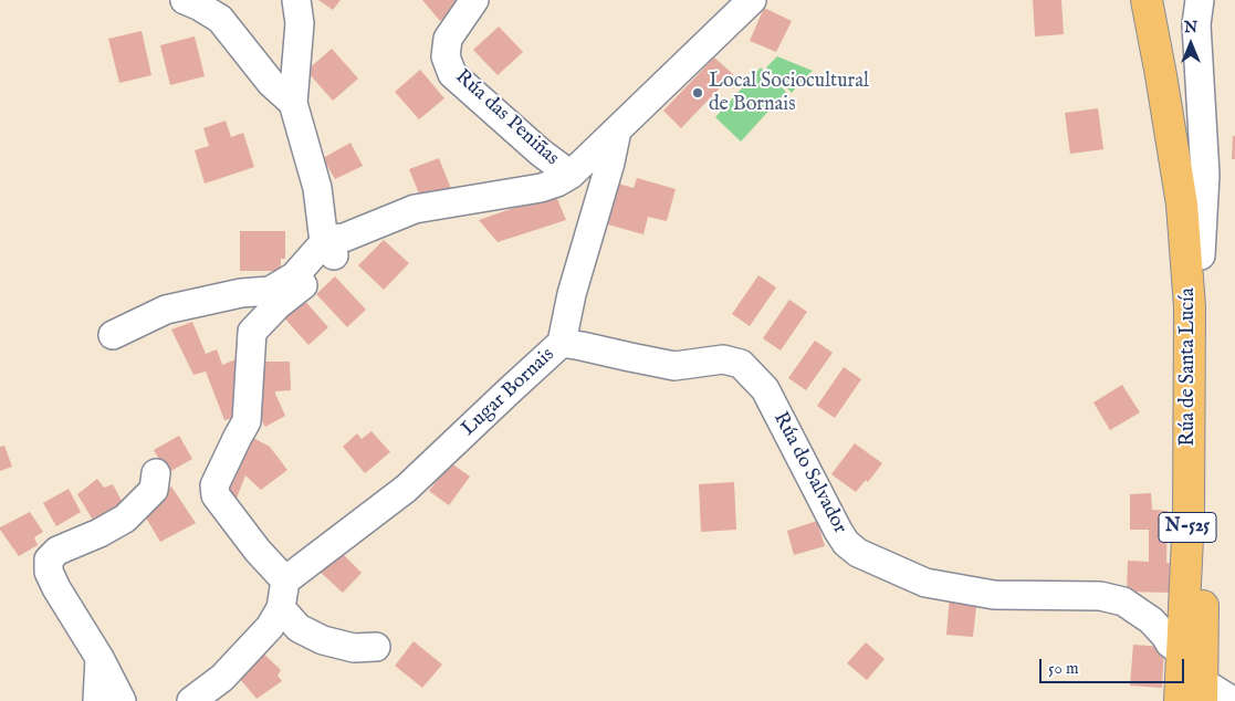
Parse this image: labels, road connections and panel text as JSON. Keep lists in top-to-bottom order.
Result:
{
  "streets": {
    "highway": ["Rúa de Santa Lucía", "N-525"],
    "street": ["Rúa das Peniñas", "Lugar Bornais", "Rúa do Salvador"]
  },
  "crossings": [
    ["Rúa de Santa Lucía", "Rúa do Salvador"],
    ["Lugar Bornais", "Rúa do Salvador"]
  ],
  "places": ["Local Sociocultural de Bornais"],
  "scale_bar": "50 m",
  "north": "top"
}
